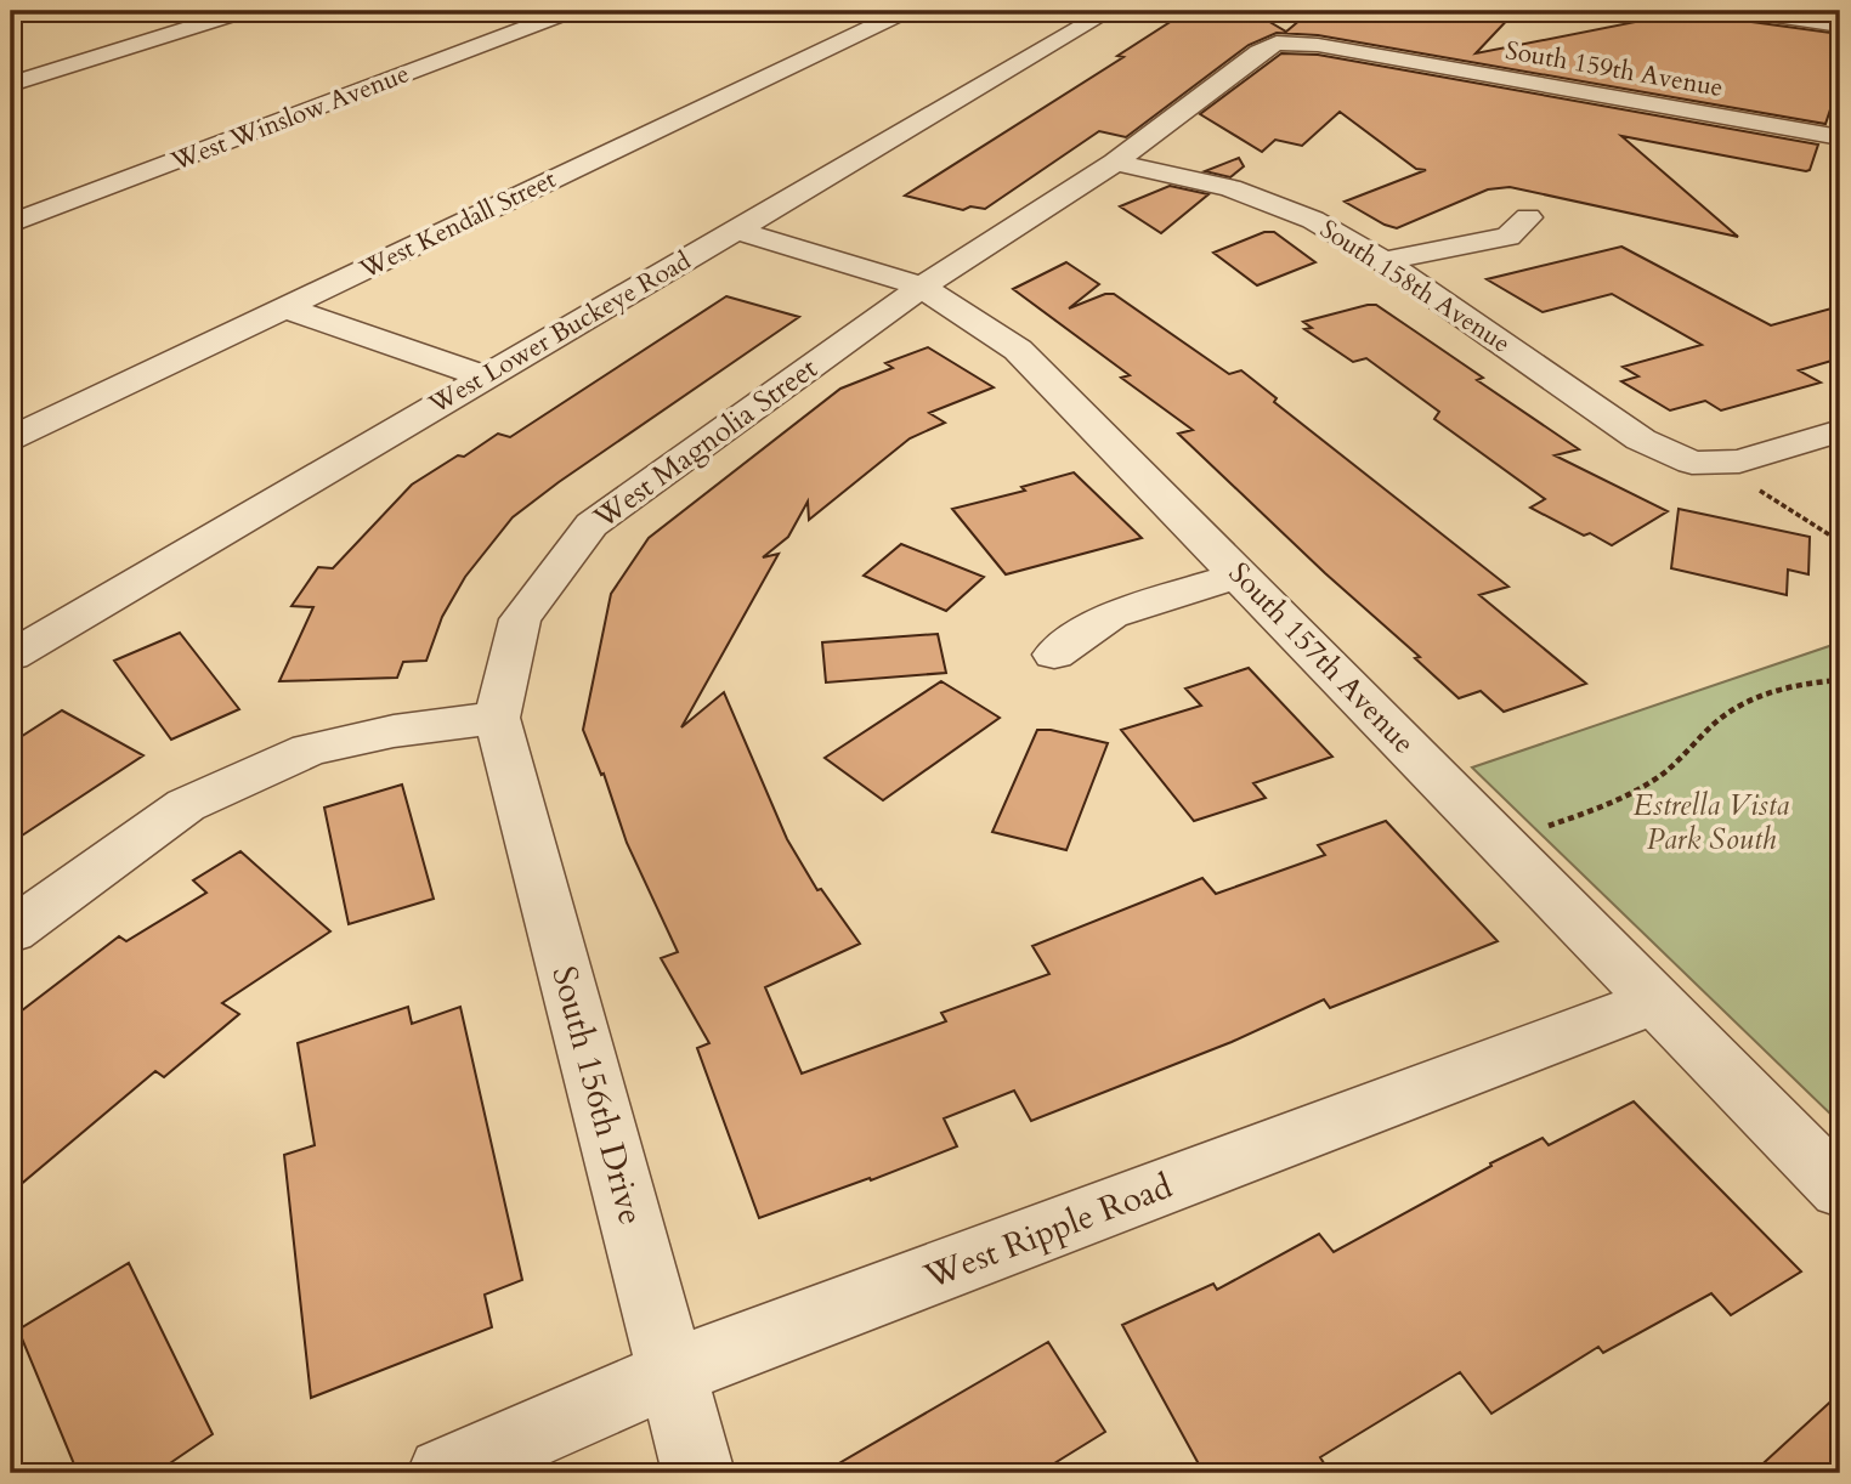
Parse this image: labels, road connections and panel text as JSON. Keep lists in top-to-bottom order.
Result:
{
  "streets": {
    "street": [
      "South 159th Avenue",
      "West Winslow Avenue",
      "West Kendall Street",
      "South 158th Avenue",
      "West Lower Buckeye Road",
      "West Magnolia Street",
      "South 157th Avenue",
      "South 156th Drive",
      "West Ripple Road"
    ]
  },
  "crossings": [
    ["South 159th Avenue", "West Magnolia Street"],
    ["South 158th Avenue", "West Magnolia Street"],
    ["West Lower Buckeye Road", "South 157th Avenue"],
    ["West Magnolia Street", "South 157th Avenue"],
    ["West Magnolia Street", "South 156th Drive"],
    ["South 157th Avenue", "West Ripple Road"],
    ["South 156th Drive", "West Ripple Road"]
  ],
  "parks": ["Estrella Vista Park South"]
}
